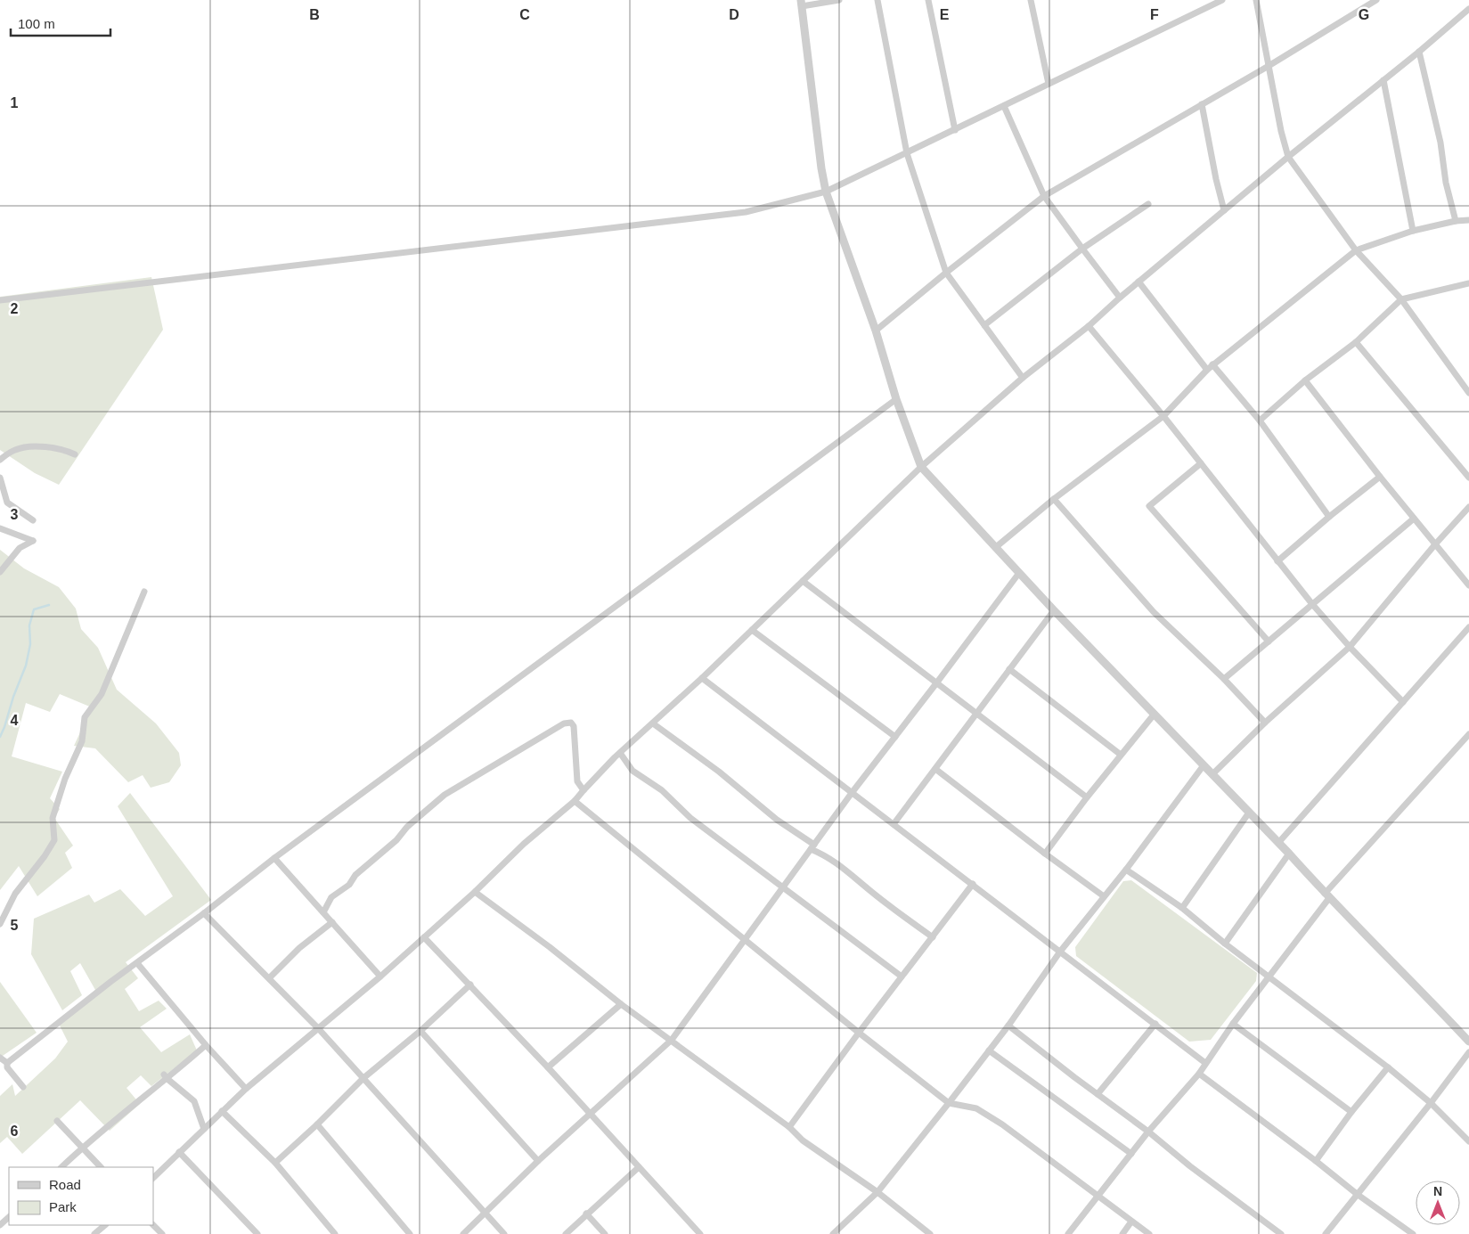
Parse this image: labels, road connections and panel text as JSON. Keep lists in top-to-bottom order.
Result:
{
  "legend": ["Road", "Park"],
  "scale_bar": "100 m",
  "north": "top",
  "grid": {
    "columns": [
      "B",
      "C",
      "D",
      "E",
      "F",
      "G"
    ],
    "rows": [
      "1",
      "2",
      "3",
      "4",
      "5",
      "6"
    ]
  }
}
